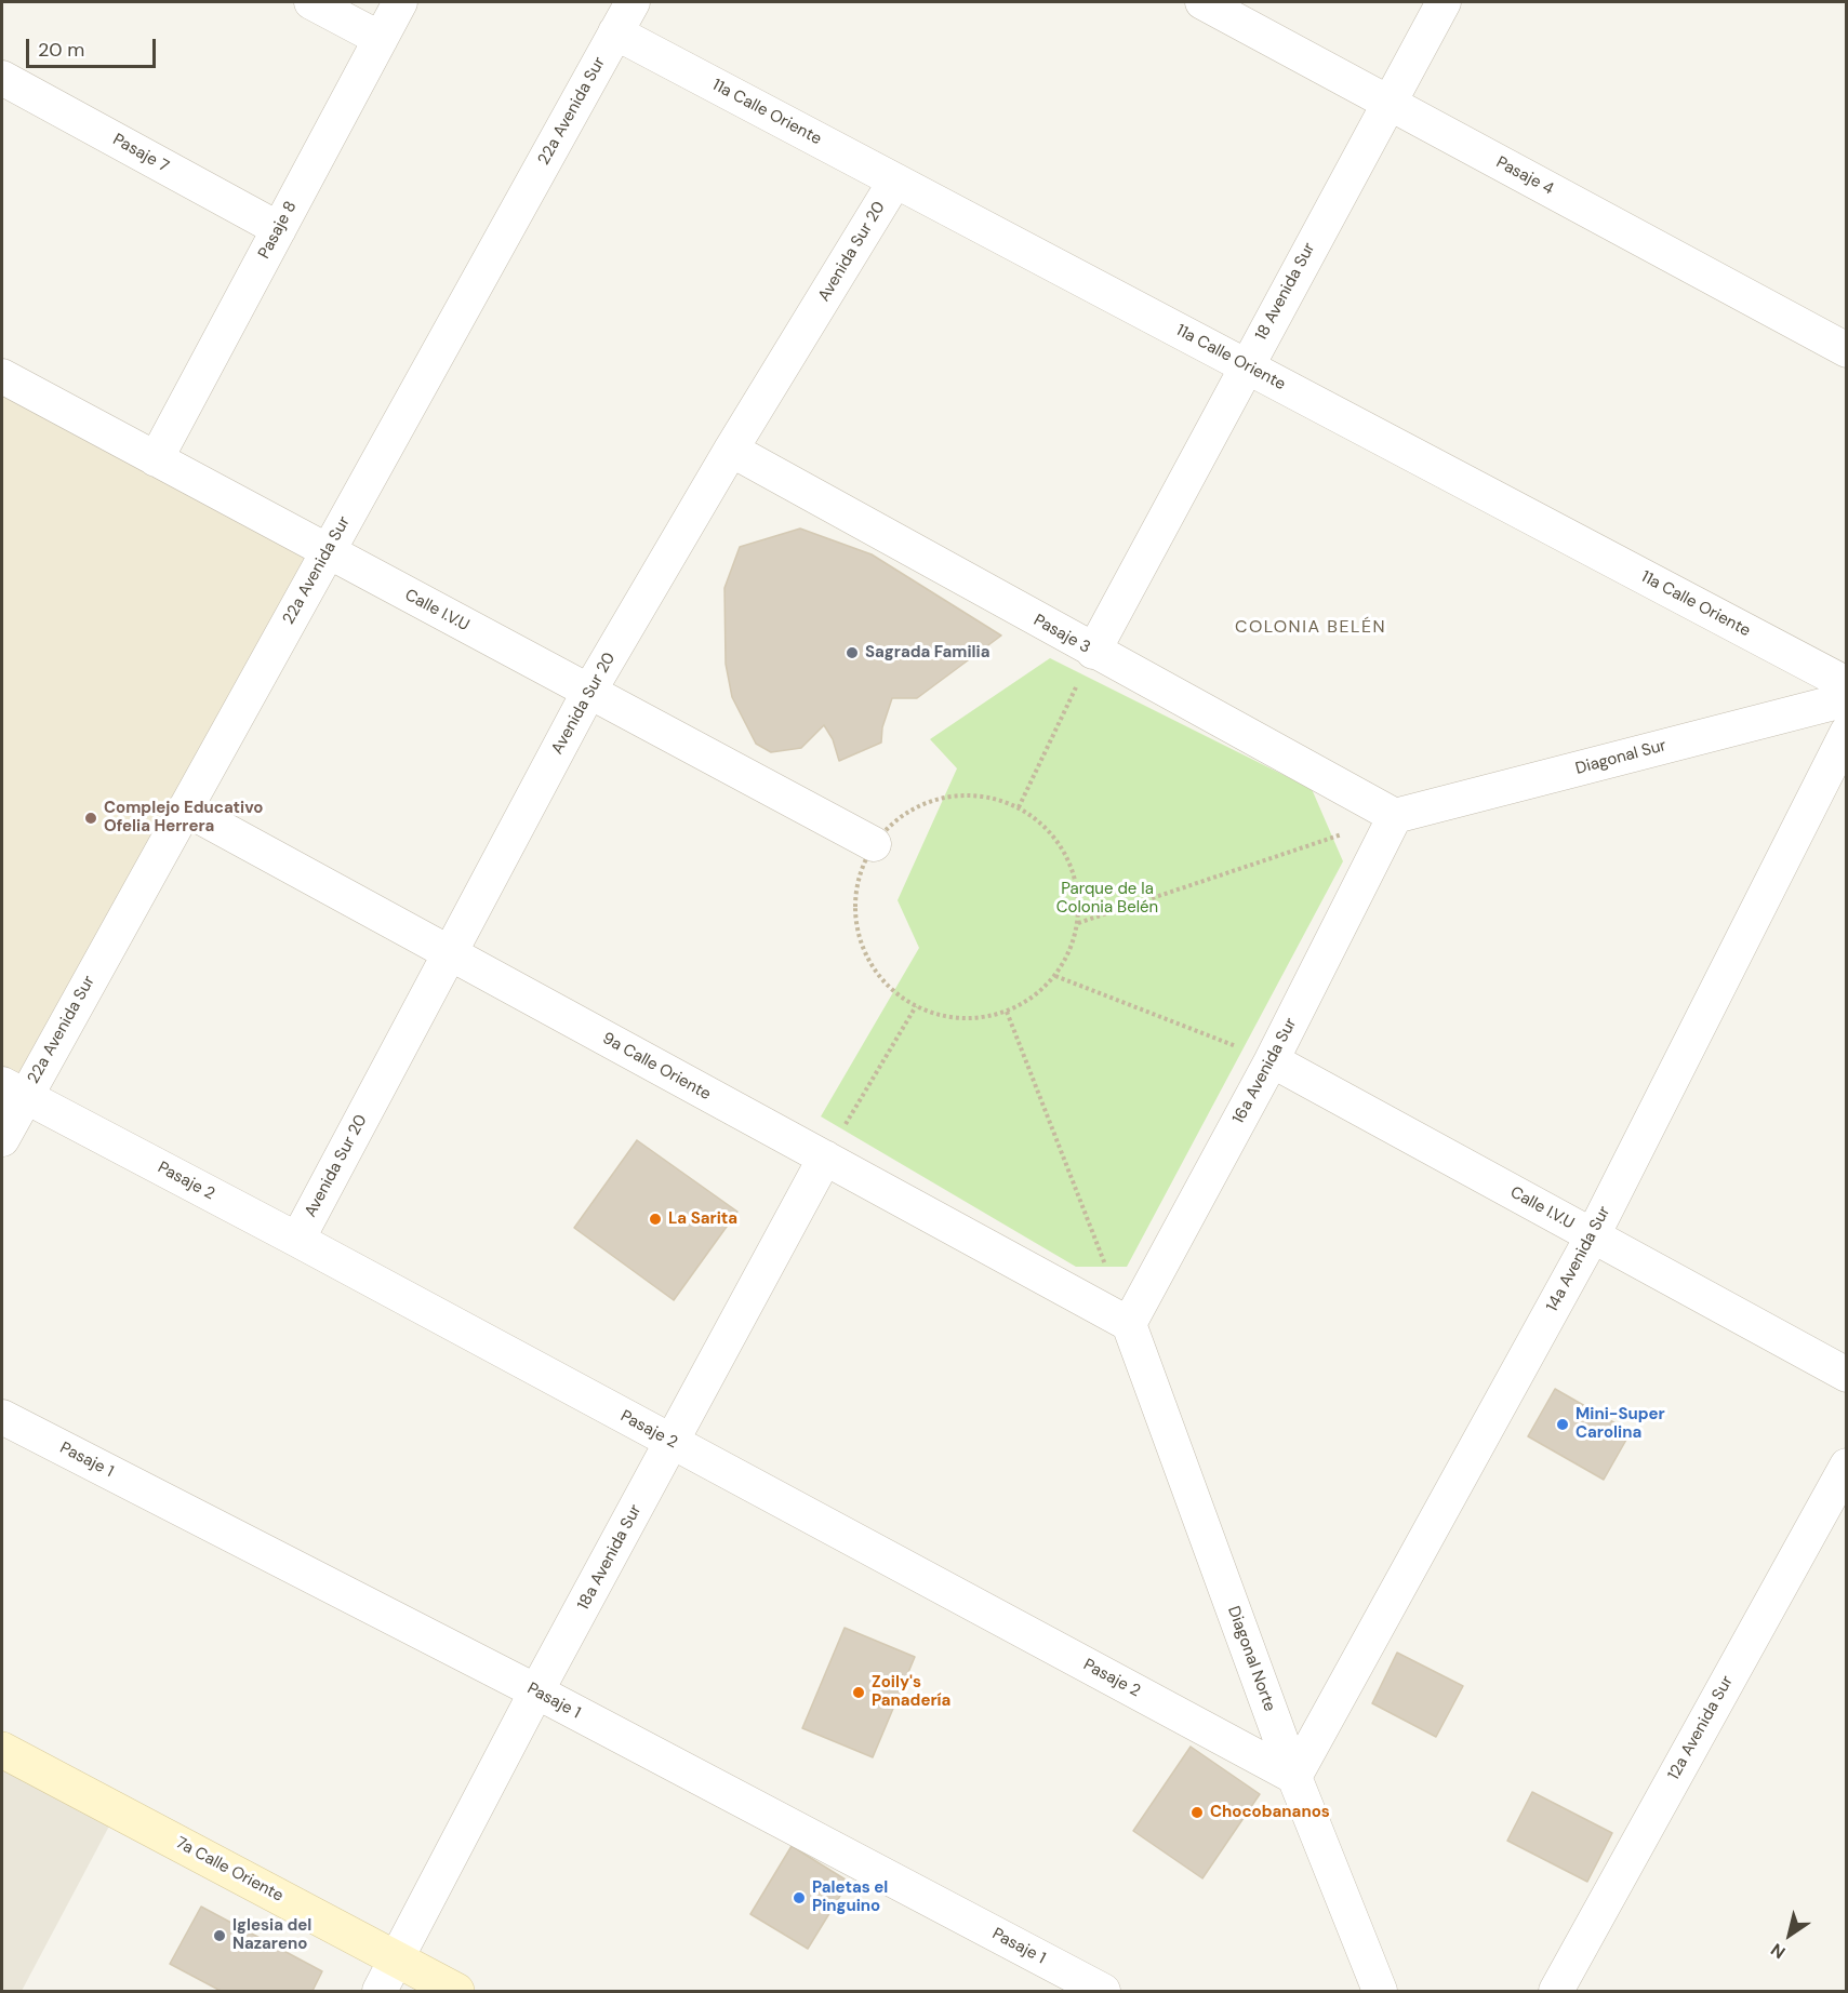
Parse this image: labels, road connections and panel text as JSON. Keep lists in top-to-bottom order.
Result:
{
  "streets": {
    "street": [
      "22a Avenida Sur",
      "11a Calle Oriente",
      "Pasaje 7",
      "Pasaje 4",
      "Pasaje 8",
      "Avenida Sur 20",
      "18 Avenida Sur",
      "Calle I.V.U",
      "Pasaje 3",
      "Diagonal Sur",
      "9a Calle Oriente",
      "16a Avenida Sur",
      "Pasaje 2",
      "14a Avenida Sur",
      "Pasaje 1",
      "18a Avenida Sur",
      "Diagonal Norte",
      "12a Avenida Sur",
      "7a Calle Oriente"
    ]
  },
  "crossings": [
    ["22a Avenida Sur", "11a Calle Oriente"],
    ["22a Avenida Sur", "Calle I.V.U"],
    ["22a Avenida Sur", "9a Calle Oriente"],
    ["22a Avenida Sur", "Pasaje 2"],
    ["11a Calle Oriente", "Avenida Sur 20"],
    ["11a Calle Oriente", "18 Avenida Sur"],
    ["Pasaje 7", "Pasaje 8"],
    ["Pasaje 4", "18 Avenida Sur"],
    ["Pasaje 8", "Calle I.V.U"],
    ["Avenida Sur 20", "Calle I.V.U"],
    ["Avenida Sur 20", "Pasaje 3"],
    ["Avenida Sur 20", "9a Calle Oriente"],
    ["Avenida Sur 20", "Pasaje 2"],
    ["18 Avenida Sur", "Pasaje 3"],
    ["Calle I.V.U", "16a Avenida Sur"],
    ["Calle I.V.U", "14a Avenida Sur"],
    ["Pasaje 3", "Diagonal Sur"],
    ["Pasaje 3", "16a Avenida Sur"],
    ["Diagonal Sur", "16a Avenida Sur"],
    ["9a Calle Oriente", "16a Avenida Sur"],
    ["9a Calle Oriente", "18a Avenida Sur"],
    ["9a Calle Oriente", "Diagonal Norte"],
    ["16a Avenida Sur", "Diagonal Norte"],
    ["Pasaje 2", "14a Avenida Sur"],
    ["Pasaje 2", "18a Avenida Sur"],
    ["Pasaje 2", "Diagonal Norte"],
    ["14a Avenida Sur", "Diagonal Norte"],
    ["Pasaje 1", "18a Avenida Sur"],
    ["18a Avenida Sur", "7a Calle Oriente"]
  ],
  "districts": ["COLONIA BELÉN"],
  "parks": ["Parque de la Colonia Belén"],
  "places": [
    "Sagrada Familia",
    "Complejo Educativo Ofelia Herrera",
    "La Sarita",
    "Mini-Super Carolina",
    "Zoily's Panadería",
    "Chocobananos",
    "Paletas el Pinguino",
    "Iglesia del Nazareno"
  ],
  "scale_bar": "20 m",
  "north": "bottom left"
}
